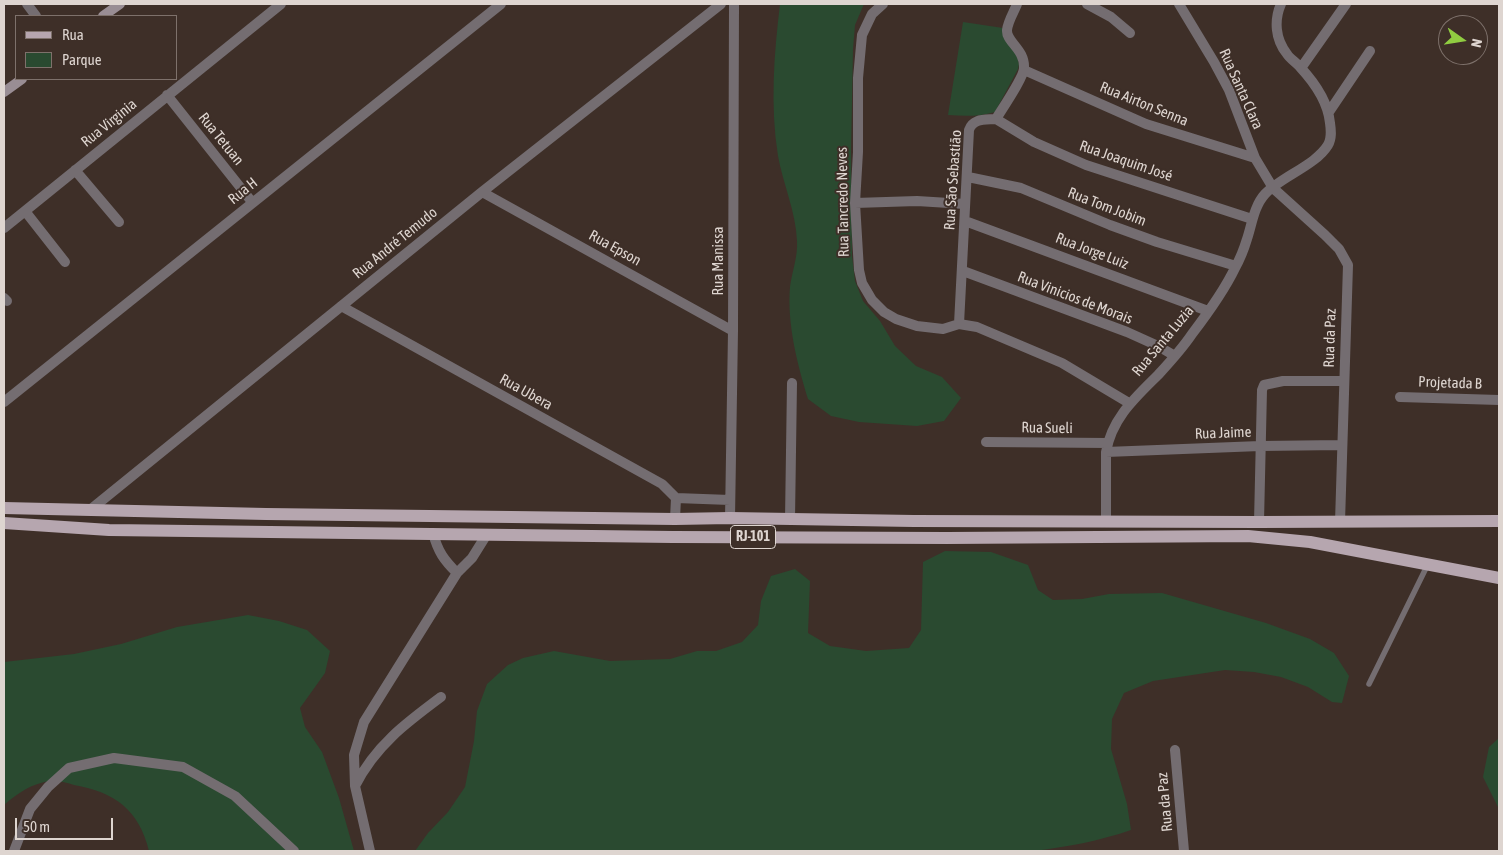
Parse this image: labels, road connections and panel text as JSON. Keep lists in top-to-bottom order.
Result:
{
  "streets": {
    "main road": ["RJ-101"],
    "street": [
      "Rua Santa Clara",
      "Rua Airton Senna",
      "Rua Virginia",
      "Rua Tetuan",
      "Rua Joaquim José",
      "Rua Sāo Sebastiāo",
      "Rua H",
      "Rua Tancredo Neves",
      "Rua Tom Jobim",
      "Rua André Temudo",
      "Rua Epson",
      "Rua Jorge Luiz",
      "Rua Manissa",
      "Rua Vinicios de Morais",
      "Rua da Paz",
      "Rua Santa Luzia",
      "Projetada B",
      "Rua Ubera",
      "Rua Sueli",
      "Rua Jaime"
    ]
  },
  "crossings": [
    ["Rua Santa Clara", "Rua Airton Senna"],
    ["Rua Santa Clara", "Rua da Paz"],
    ["Rua Santa Clara", "Rua Santa Luzia"],
    ["Rua Virginia", "Rua Tetuan"],
    ["Rua Tetuan", "Rua H"],
    ["Rua Joaquim José", "Rua Sāo Sebastiāo"],
    ["Rua Joaquim José", "Rua Santa Luzia"],
    ["Rua Sāo Sebastiāo", "Rua Tancredo Neves"],
    ["Rua Sāo Sebastiāo", "Rua Tom Jobim"],
    ["Rua Sāo Sebastiāo", "Rua Jorge Luiz"],
    ["Rua Sāo Sebastiāo", "Rua Vinicios de Morais"],
    ["Rua Tancredo Neves", "Rua Santa Luzia"],
    ["Rua Tom Jobim", "Rua Santa Luzia"],
    ["Rua André Temudo", "Rua Epson"],
    ["Rua André Temudo", "Rua Ubera"],
    ["Rua André Temudo", "RJ-101"],
    ["Rua Epson", "Rua Manissa"],
    ["Rua Jorge Luiz", "Rua Santa Luzia"],
    ["Rua Manissa", "RJ-101"],
    ["Rua Vinicios de Morais", "Rua Santa Luzia"],
    ["Rua da Paz", "Rua Santa Luzia"],
    ["Rua da Paz", "Rua Jaime"],
    ["Rua da Paz", "RJ-101"],
    ["Rua Santa Luzia", "Rua Sueli"],
    ["Rua Santa Luzia", "Rua Jaime"],
    ["Rua Santa Luzia", "RJ-101"],
    ["Rua Sueli", "Rua Jaime"]
  ],
  "legend": ["Rua", "Parque"],
  "scale_bar": "50 m",
  "north": "right"
}
